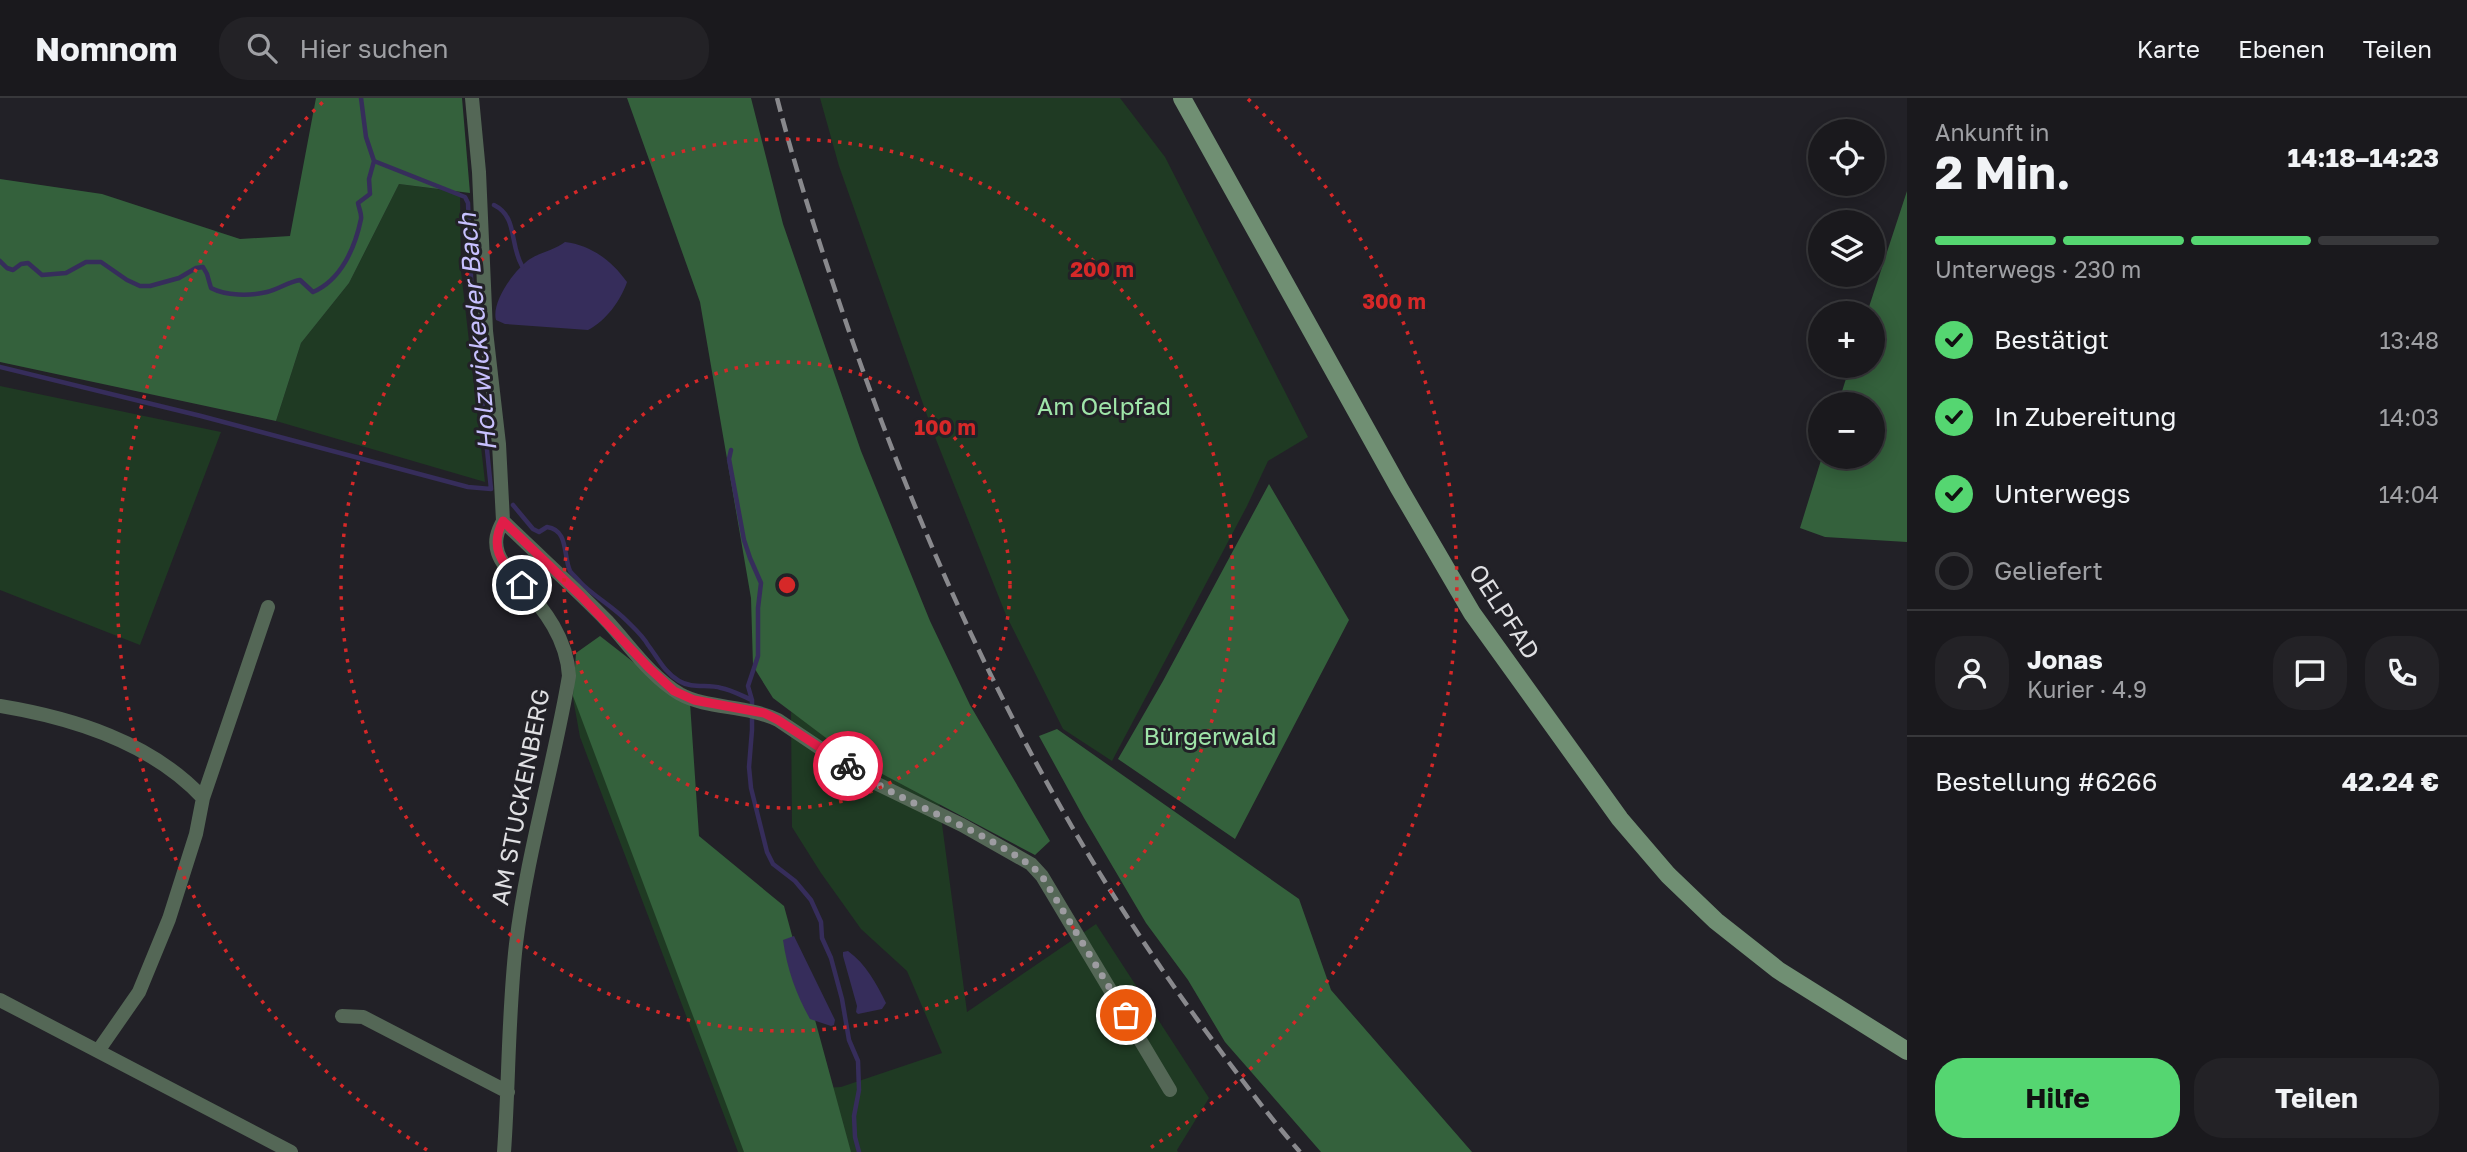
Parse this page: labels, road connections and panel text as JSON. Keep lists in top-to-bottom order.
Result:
{
  "streets": {
    "street": ["OELPFAD", "AM STUCKENBERG"]
  },
  "water": ["Holzwickeder Bach"],
  "parks": ["Am Oelpfad", "Bürgerwald"],
  "page": {
    "header": "Nomnom",
    "search": "Hier suchen",
    "nav": ["Karte", "Ebenen", "Teilen"],
    "heading": ["2 Min.", "Ankunft in", "14:18–14:23"],
    "panel": [
      "Jonas",
      "Kurier · 4.9",
      "Bestellung #6266",
      "42.24 €"
    ],
    "map_buttons": ["+", "−"],
    "bar": "Unterwegs · 230 m",
    "list": [
      ["Bestätigt", "13:48"],
      ["In Zubereitung", "14:03"],
      ["Unterwegs", "14:04"],
      "Geliefert"
    ],
    "buttons": ["Hilfe", "Teilen"]
  },
  "rings": ["200 m", "300 m", "100 m"]
}
